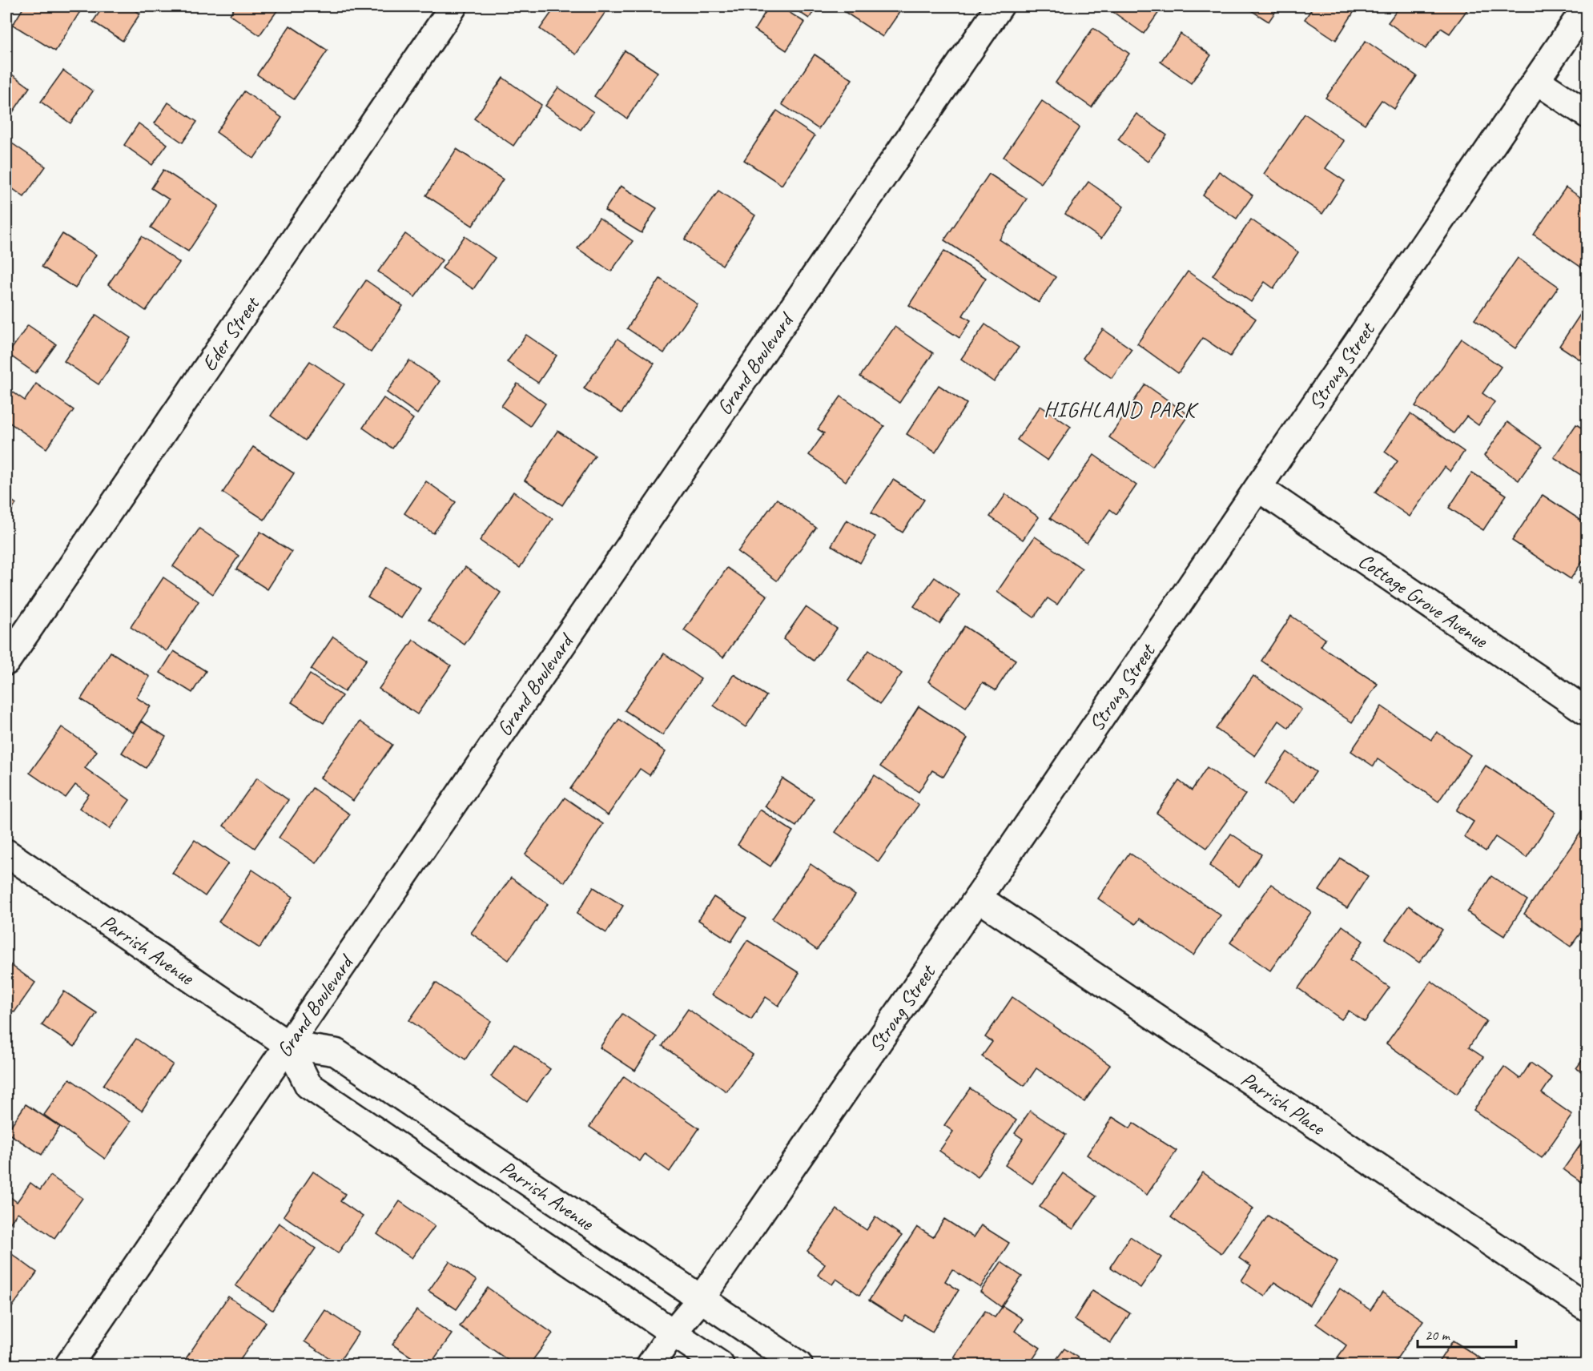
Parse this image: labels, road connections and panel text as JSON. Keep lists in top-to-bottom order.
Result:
{
  "streets": {
    "street": [
      "Eder Street",
      "Grand Boulevard",
      "Strong Street",
      "Cottage Grove Avenue",
      "Parrish Avenue",
      "Parrish Place"
    ]
  },
  "crossings": [
    ["Grand Boulevard", "Parrish Avenue"],
    ["Strong Street", "Cottage Grove Avenue"],
    ["Strong Street", "Parrish Avenue"],
    ["Strong Street", "Parrish Place"]
  ],
  "districts": ["HIGHLAND PARK"],
  "scale_bar": "20 m"
}
